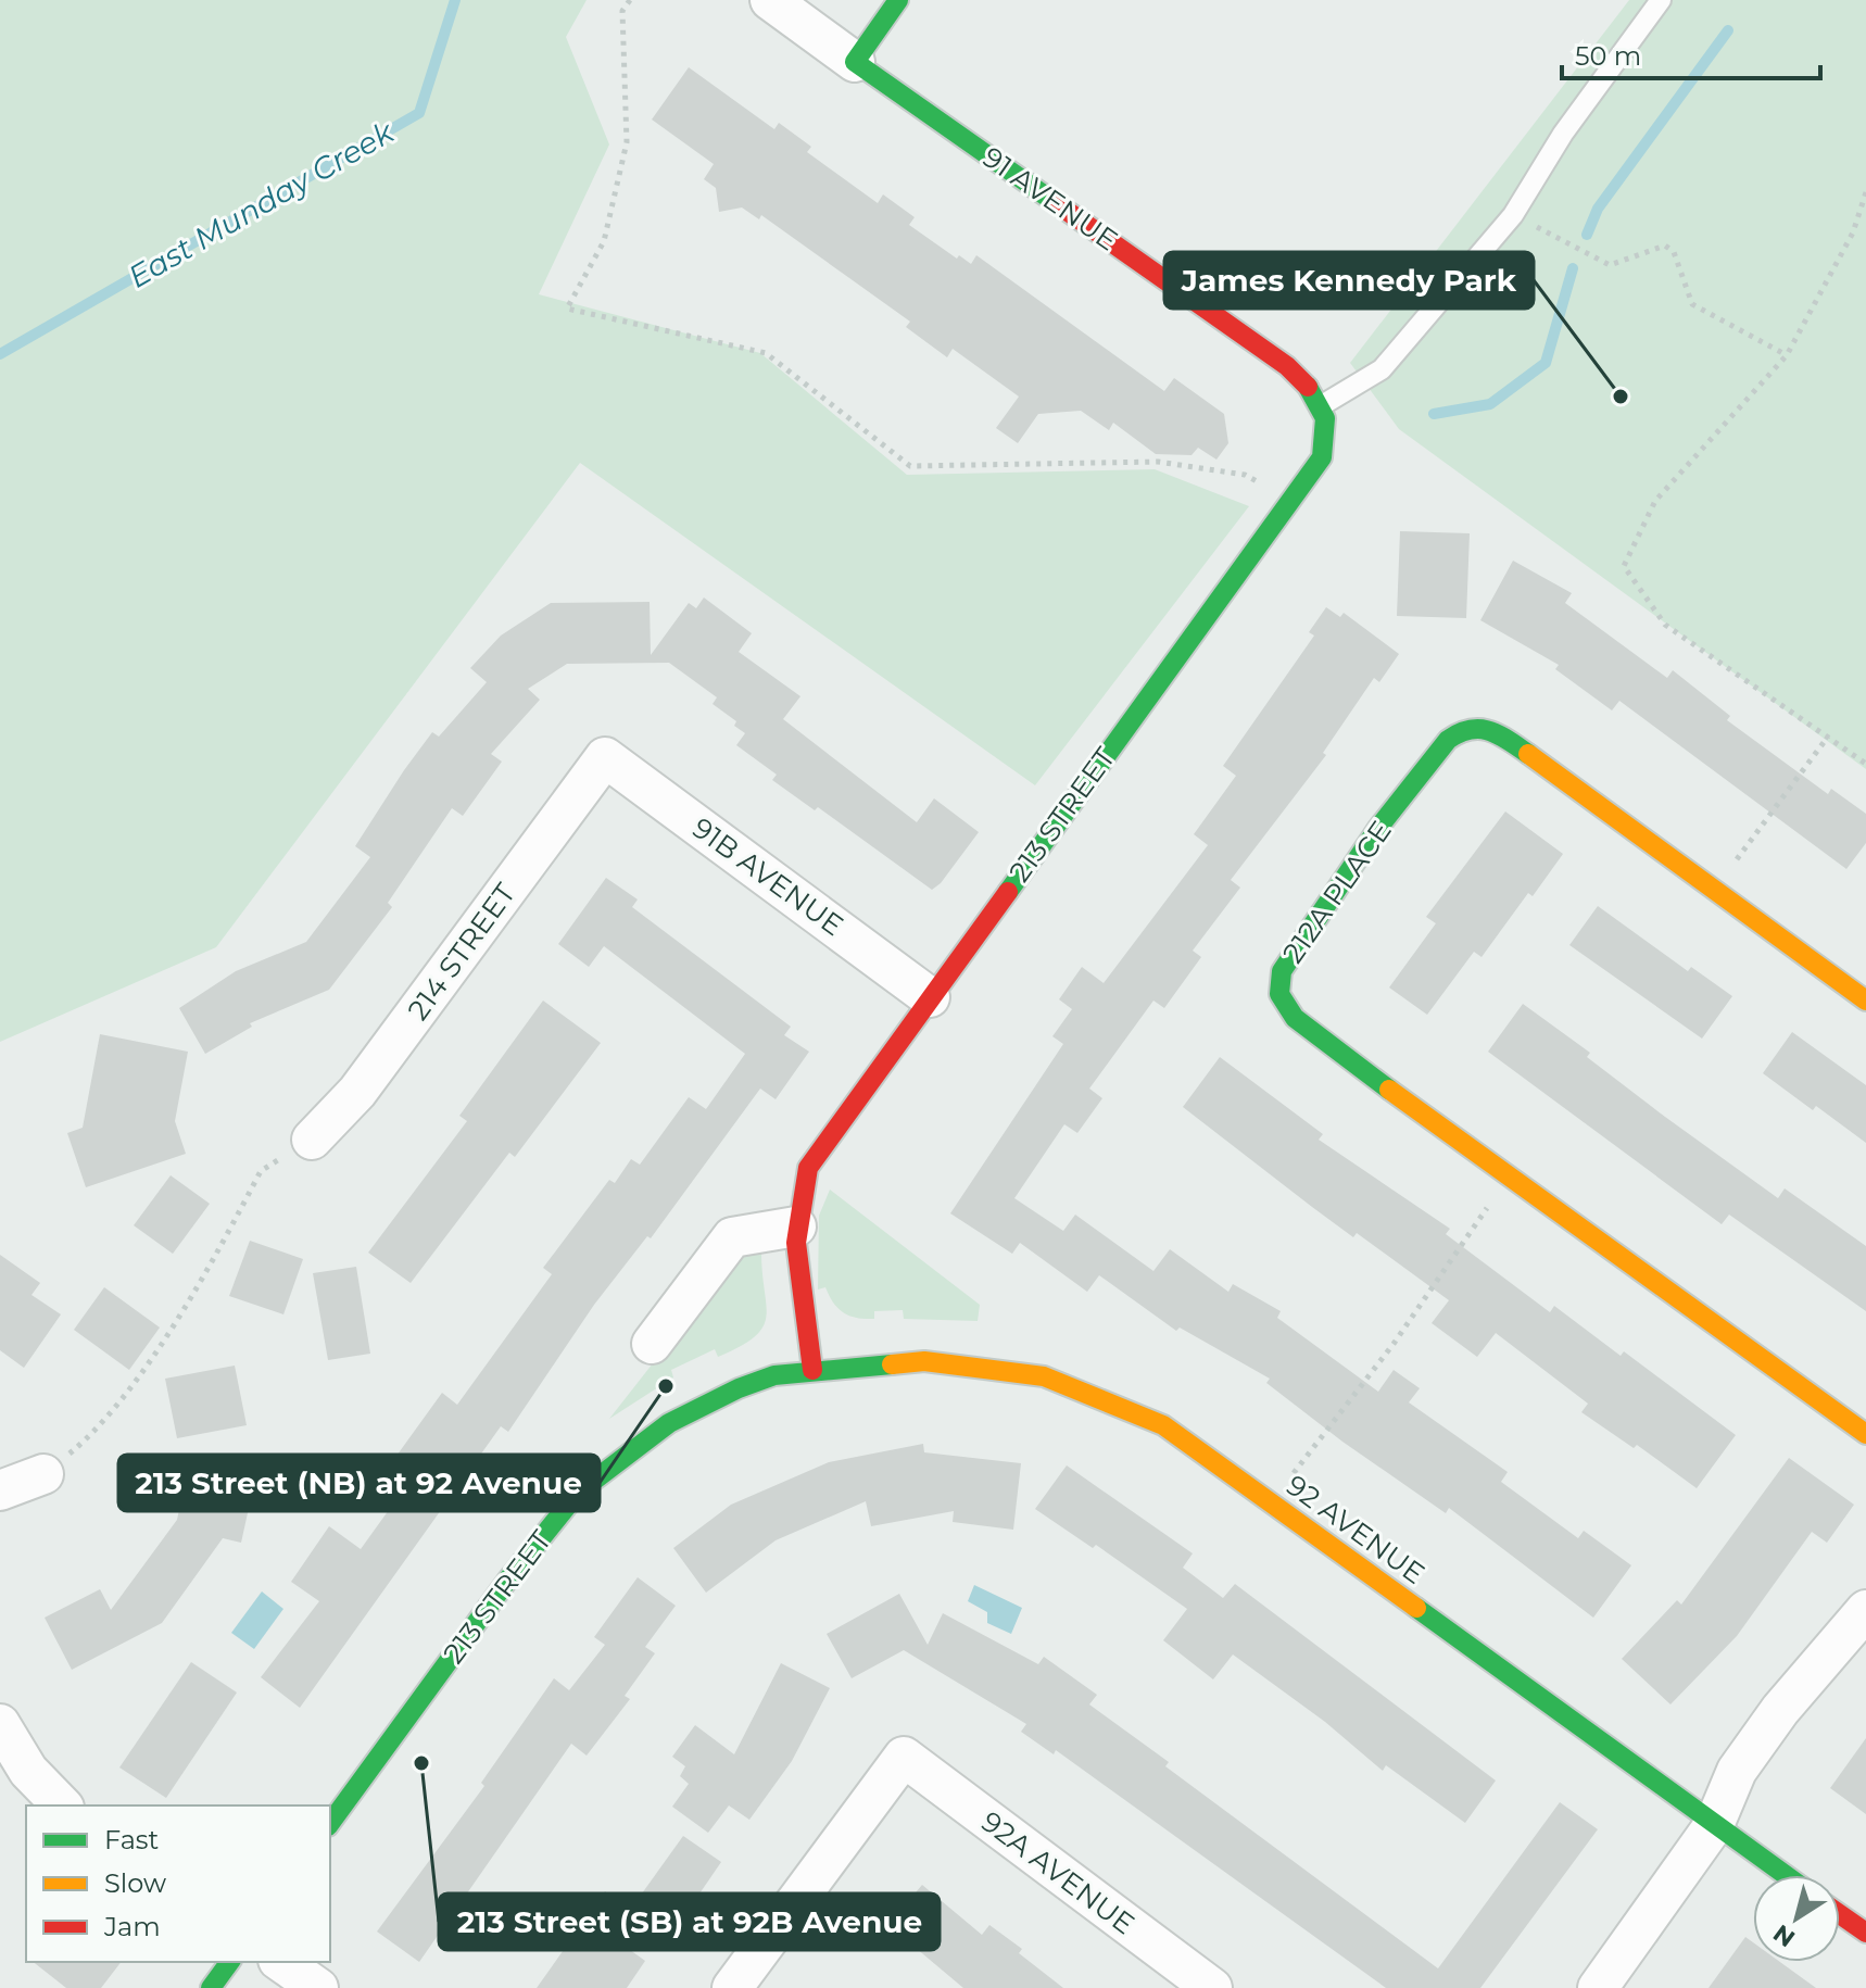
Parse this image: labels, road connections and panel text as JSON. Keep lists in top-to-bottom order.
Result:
{
  "streets": {
    "street": [
      "91 AVENUE",
      "213 STREET",
      "91B AVENUE",
      "212A PLACE",
      "214 STREET",
      "92 AVENUE",
      "92A AVENUE"
    ]
  },
  "crossings": [
    ["91 AVENUE", "213 STREET"],
    ["213 STREET", "91B AVENUE"],
    ["213 STREET", "92 AVENUE"],
    ["91B AVENUE", "214 STREET"]
  ],
  "water": ["East Munday Creek"],
  "places": ["James Kennedy Park", "213 Street (NB) at 92 Avenue", "213 Street (SB) at 92B Avenue"],
  "legend": ["Fast", "Slow", "Jam"],
  "scale_bar": "50 m",
  "north": "bottom left"
}
